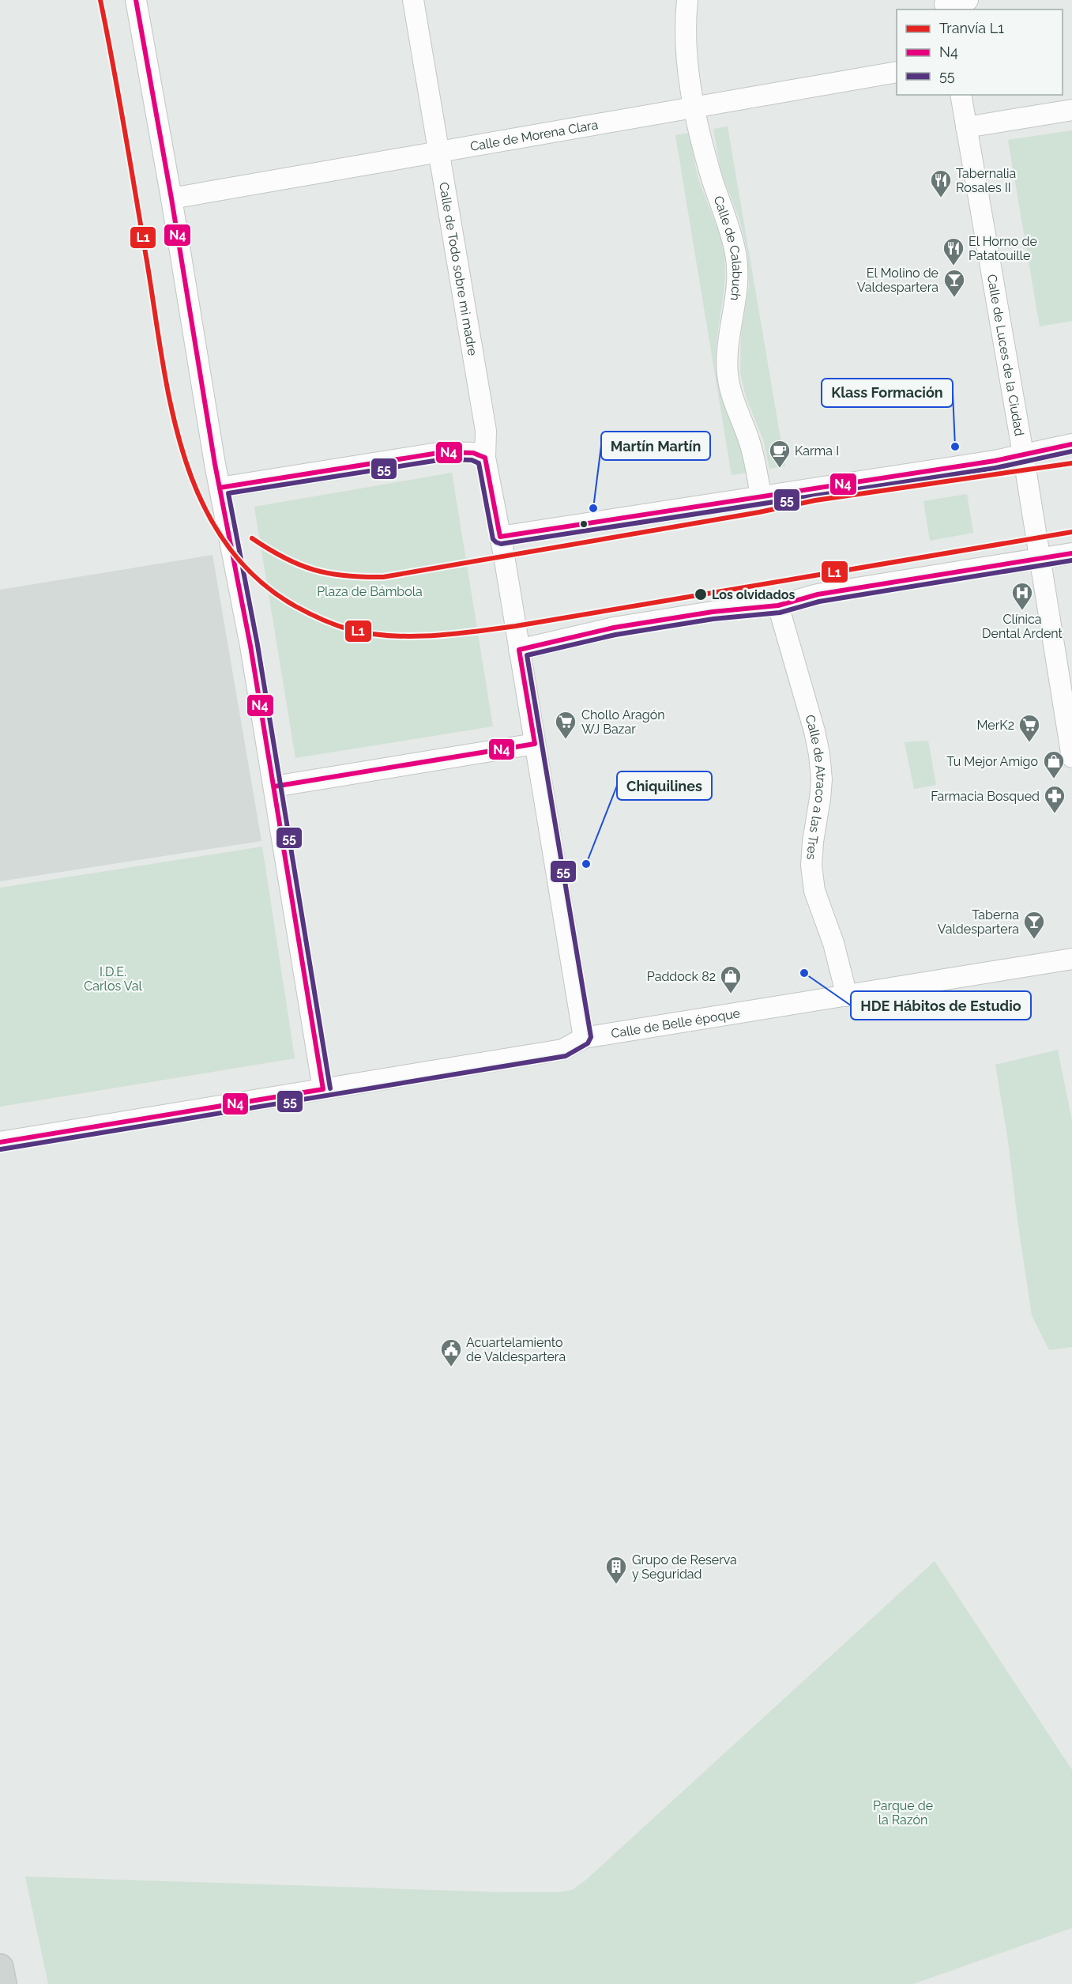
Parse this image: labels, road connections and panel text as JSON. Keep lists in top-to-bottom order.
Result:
{
  "streets": {
    "street": [
      "Calle de Morena Clara",
      "Calle de Calabuch",
      "Calle de Todo sobre mi madre",
      "Calle de Luces de la Ciudad",
      "Calle de Atraco a las Tres",
      "Calle de Belle époque"
    ]
  },
  "crossings": [
    ["Calle de Morena Clara", "Calle de Calabuch"],
    ["Calle de Morena Clara", "Calle de Todo sobre mi madre"],
    ["Calle de Atraco a las Tres", "Calle de Belle époque"]
  ],
  "parks": ["Plaza de Bámbola", "I.D.E. Carlos Val", "Parque de la Razón"],
  "places": {
    "restaurant": ["Tabernalia Rosales II", "El Horno de Patatouille"],
    "bar": ["El Molino de Valdespartera", "Taberna Valdespartera"],
    "other": [
      "Klass Formación",
      "Martín Martín",
      "Los olvidados",
      "Chiquilines",
      "HDE Hábitos de Estudio"
    ],
    "cafe": ["Karma I"],
    "hospital": ["Clínica Dental Ardent"],
    "supermarket": ["Chollo Aragón WJ Bazar", "MerK2"],
    "shop": ["Tu Mejor Amigo", "Paddock 82"],
    "pharmacy": ["Farmacia Bosqued"],
    "public building": ["Acuartelamiento de Valdespartera"],
    "building": ["Grupo de Reserva y Seguridad"]
  },
  "lines": ["tram line L1", "transit line N4", "transit line 55"],
  "legend": ["Tranvía L1", "N4", "55"]
}
